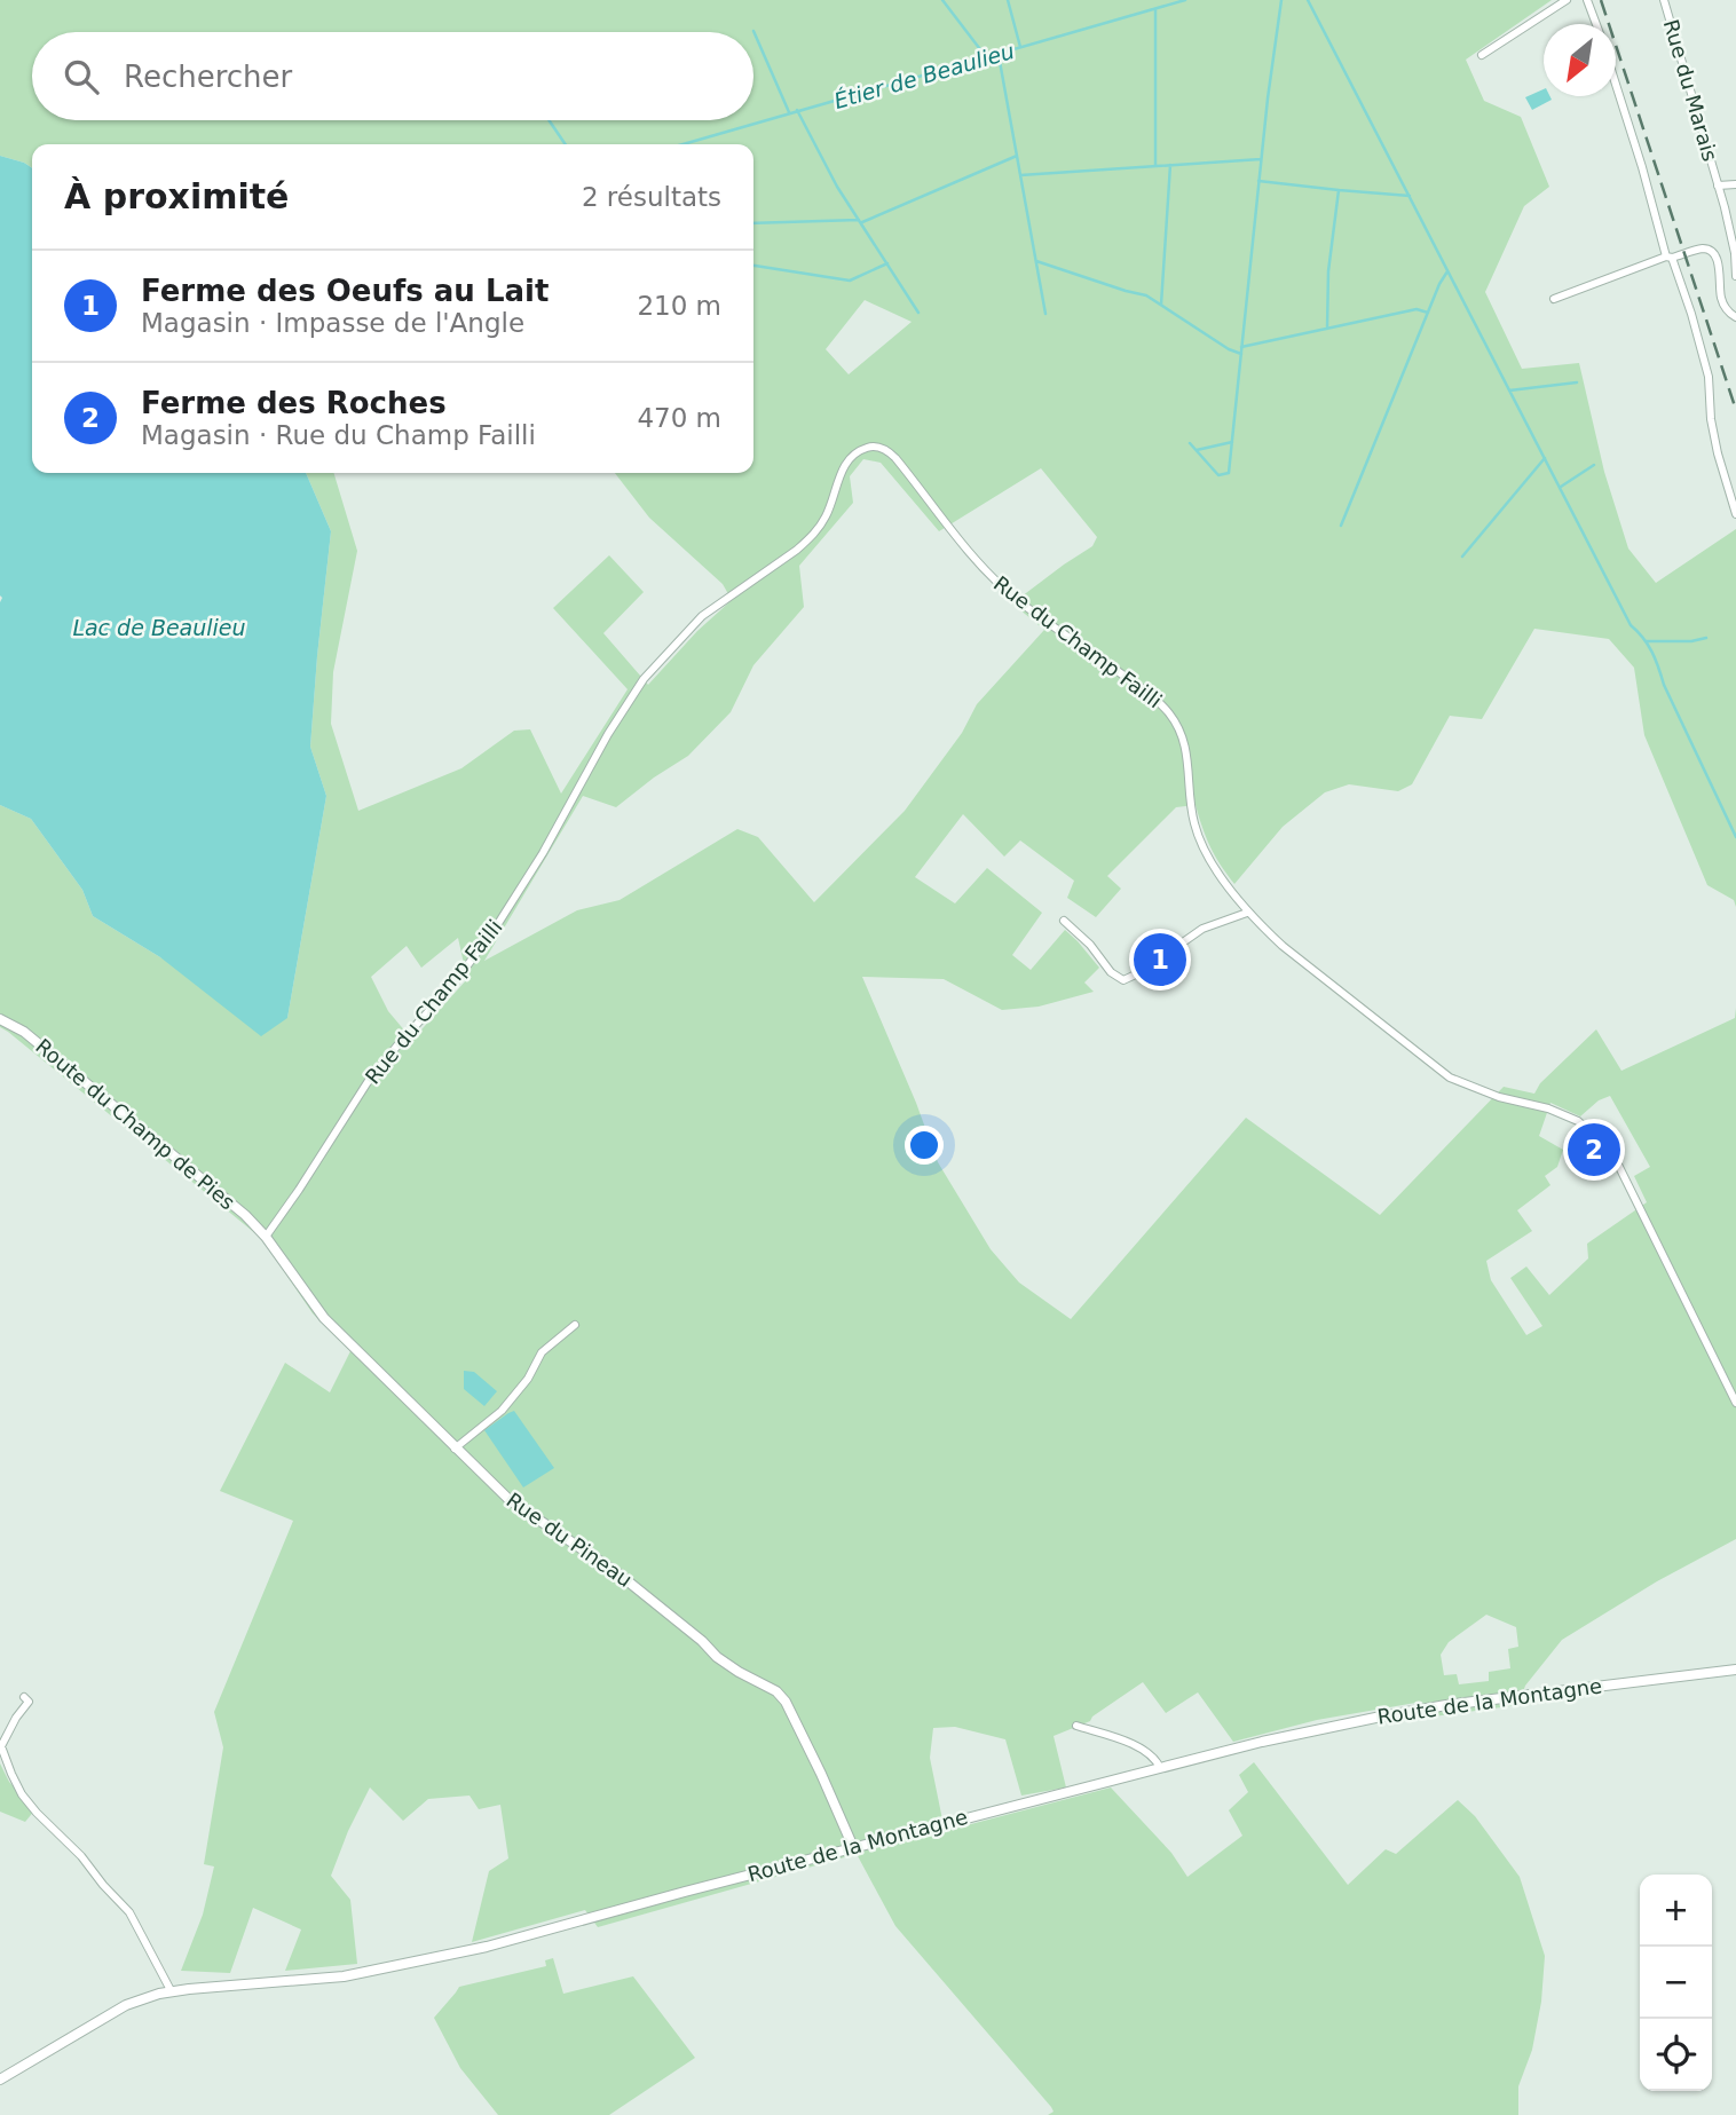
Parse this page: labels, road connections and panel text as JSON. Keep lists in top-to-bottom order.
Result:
{
  "streets": {
    "street": [
      "Rue du Marais",
      "Rue du Champ Failli",
      "Route du Champ de Pies",
      "Rue du Pineau",
      "Route de la Montagne"
    ]
  },
  "crossings": [
    ["Rue du Champ Failli", "Route du Champ de Pies"],
    ["Rue du Champ Failli", "Rue du Pineau"],
    ["Route du Champ de Pies", "Rue du Pineau"],
    ["Rue du Pineau", "Route de la Montagne"]
  ],
  "water": ["Étier de Beaulieu", "Lac de Beaulieu"],
  "north": "bottom left",
  "page": {
    "search": "Rechercher",
    "heading": ["À proximité", "2 résultats"],
    "list": [
      {
        "mark": "1",
        "name": "Ferme des Oeufs au Lait",
        "note": "Magasin · Impasse de l'Angle",
        "value": "210 m"
      },
      {
        "mark": "2",
        "name": "Ferme des Roches",
        "note": "Magasin · Rue du Champ Failli",
        "value": "470 m"
      }
    ],
    "pins": ["1", "2"],
    "map_buttons": ["+", "−"]
  }
}
